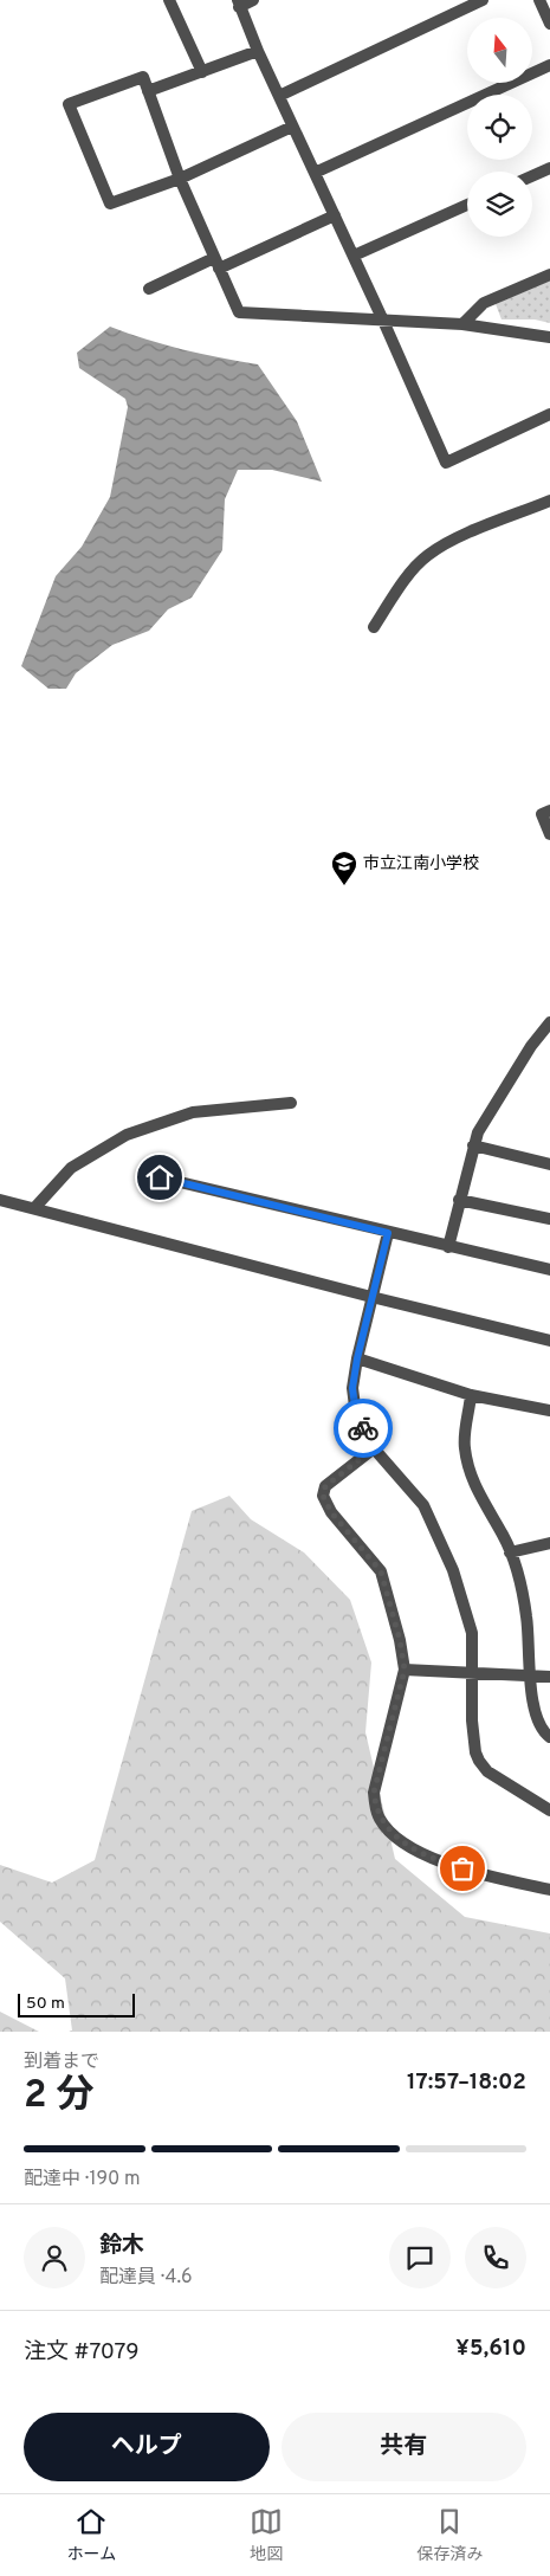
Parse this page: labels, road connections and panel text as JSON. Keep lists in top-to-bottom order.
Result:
{
  "places": {
    "school or university": ["市立江南小学校"]
  },
  "scale_bar": "50 m",
  "north": "top",
  "page": {
    "scale": "50 m",
    "heading": ["2 分", "到着まで", "17:57–18:02"],
    "panel": [
      "鈴木",
      "配達員 · 4.6",
      "注文 #7079",
      "¥5,610"
    ],
    "bar": "配達中 · 190 m",
    "buttons": ["ヘルプ", "共有"],
    "tabs": ["ホーム", "地図", "保存済み"]
  }
}
